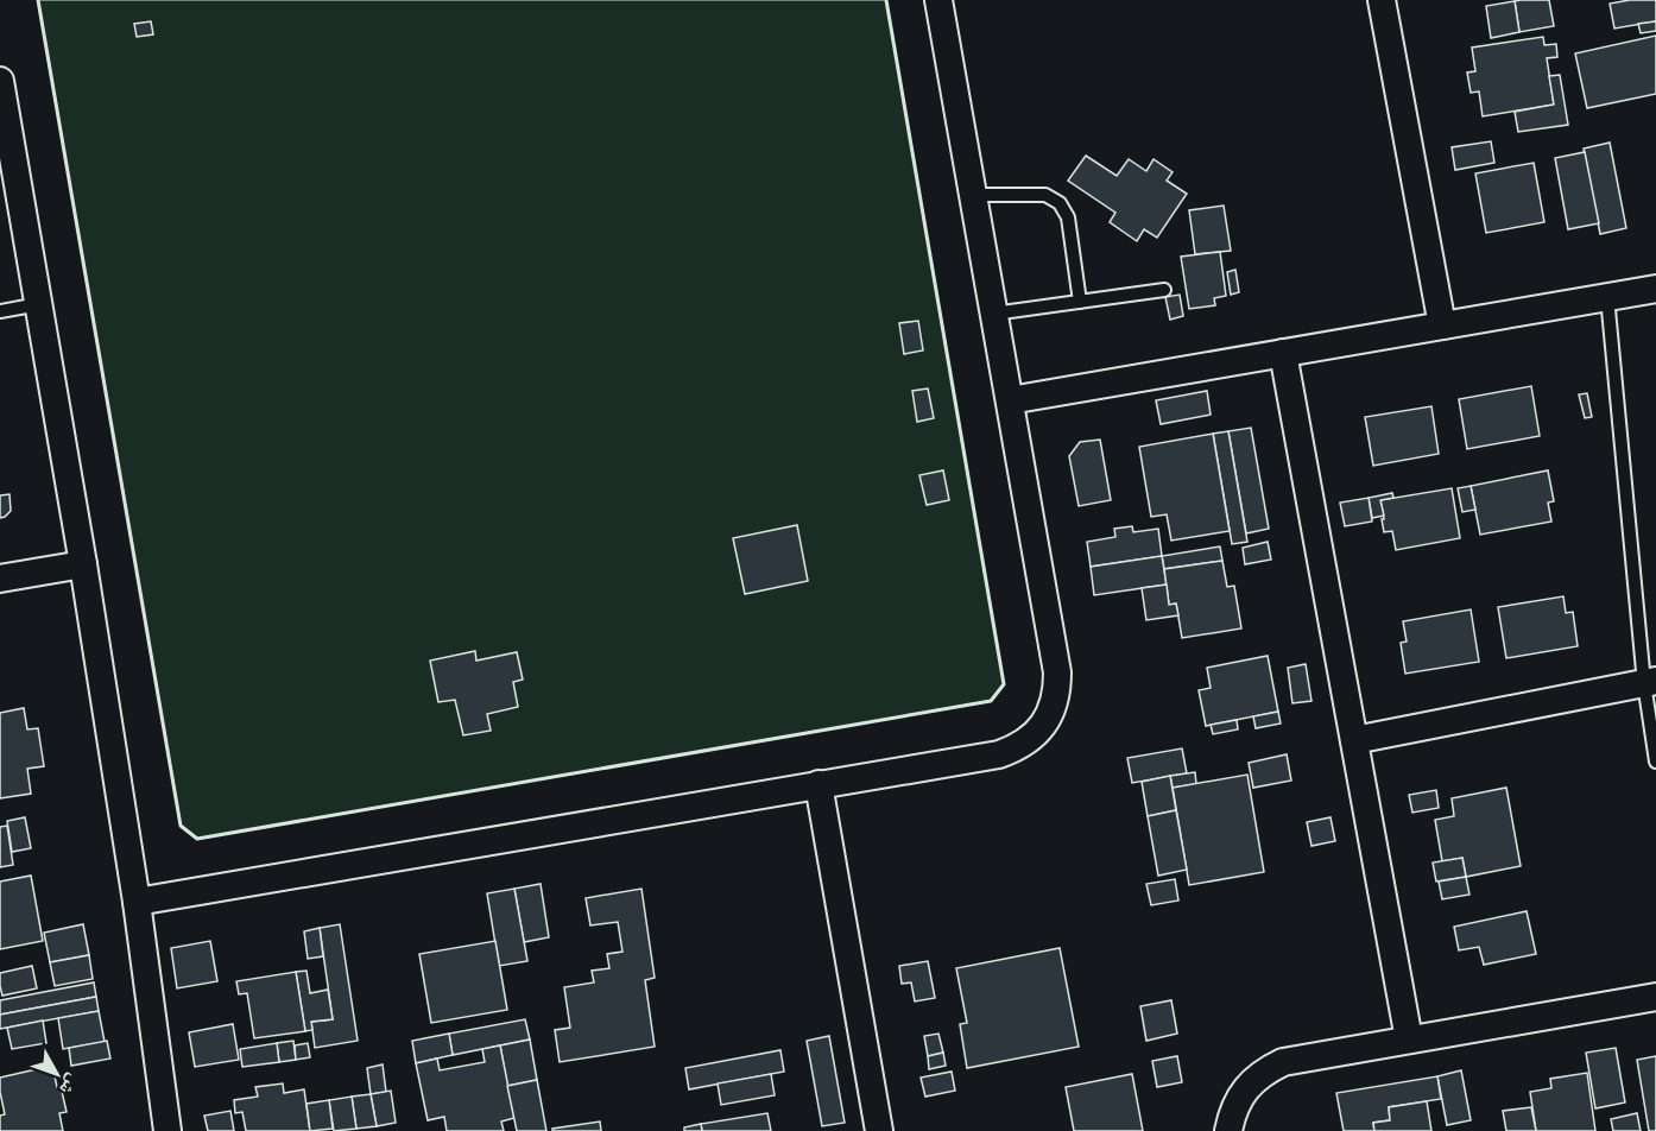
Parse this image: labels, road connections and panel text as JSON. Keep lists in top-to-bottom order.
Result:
{
  "north": "bottom right"
}
